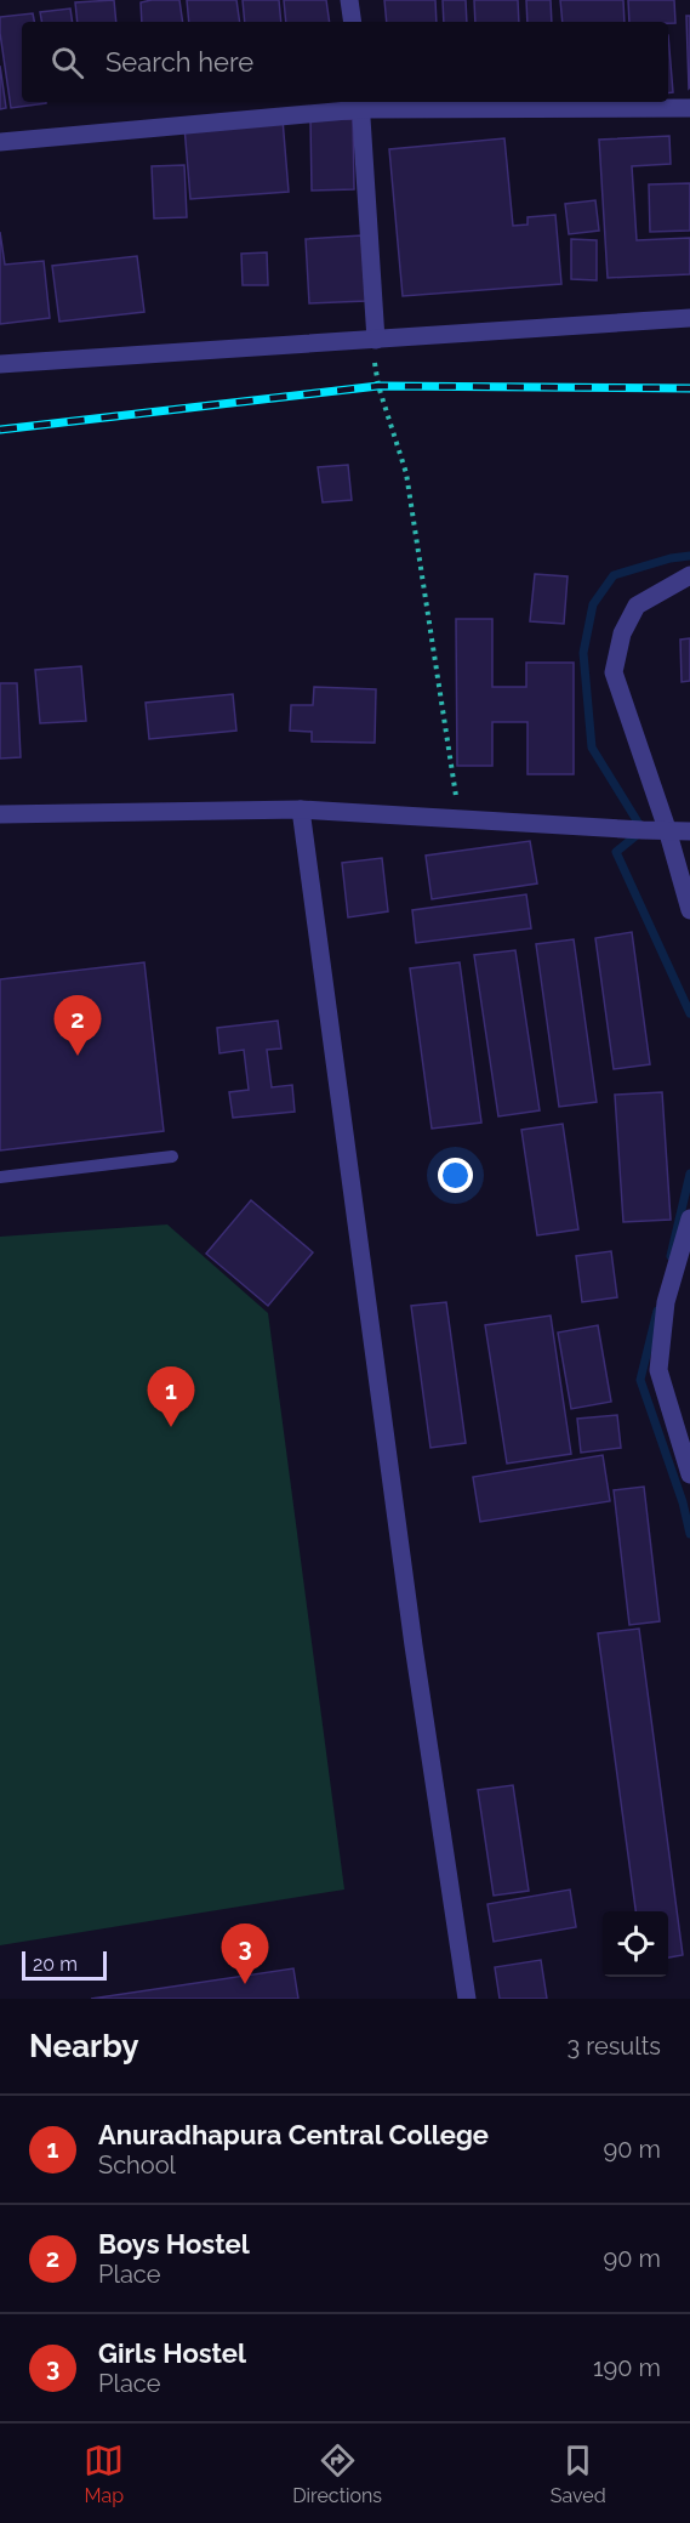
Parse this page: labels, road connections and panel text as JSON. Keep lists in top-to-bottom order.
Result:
{
  "scale_bar": "20 m",
  "page": {
    "search": "Search here",
    "pins": ["2", "1", "3"],
    "scale": "20 m",
    "heading": ["Nearby", "3 results"],
    "list": [
      {
        "mark": "1",
        "name": "Anuradhapura Central College",
        "note": "School",
        "value": "90 m"
      },
      {
        "mark": "2",
        "name": "Boys Hostel",
        "note": "Place",
        "value": "90 m"
      },
      {
        "mark": "3",
        "name": "Girls Hostel",
        "note": "Place",
        "value": "190 m"
      }
    ],
    "nav": ["Map", "Directions", "Saved"]
  }
}
